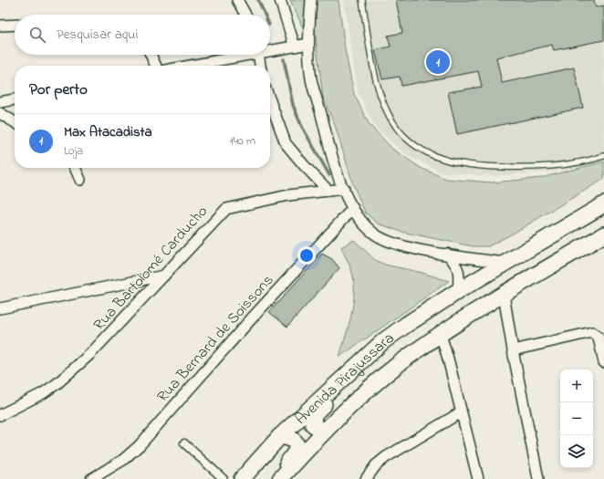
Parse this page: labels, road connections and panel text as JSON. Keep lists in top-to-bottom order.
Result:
{
  "streets": {
    "main road": ["Avenida Pirajussara"],
    "street": ["Rua Bartolomé Carducho", "Rua Bernard de Soissons"]
  },
  "page": {
    "search": "Pesquisar aqui",
    "pins": "1",
    "heading": "Por perto",
    "list": [
      {
        "mark": "1",
        "name": "Max Atacadista",
        "note": "Loja",
        "value": "140 m"
      }
    ],
    "map_buttons": ["+", "−"]
  }
}
